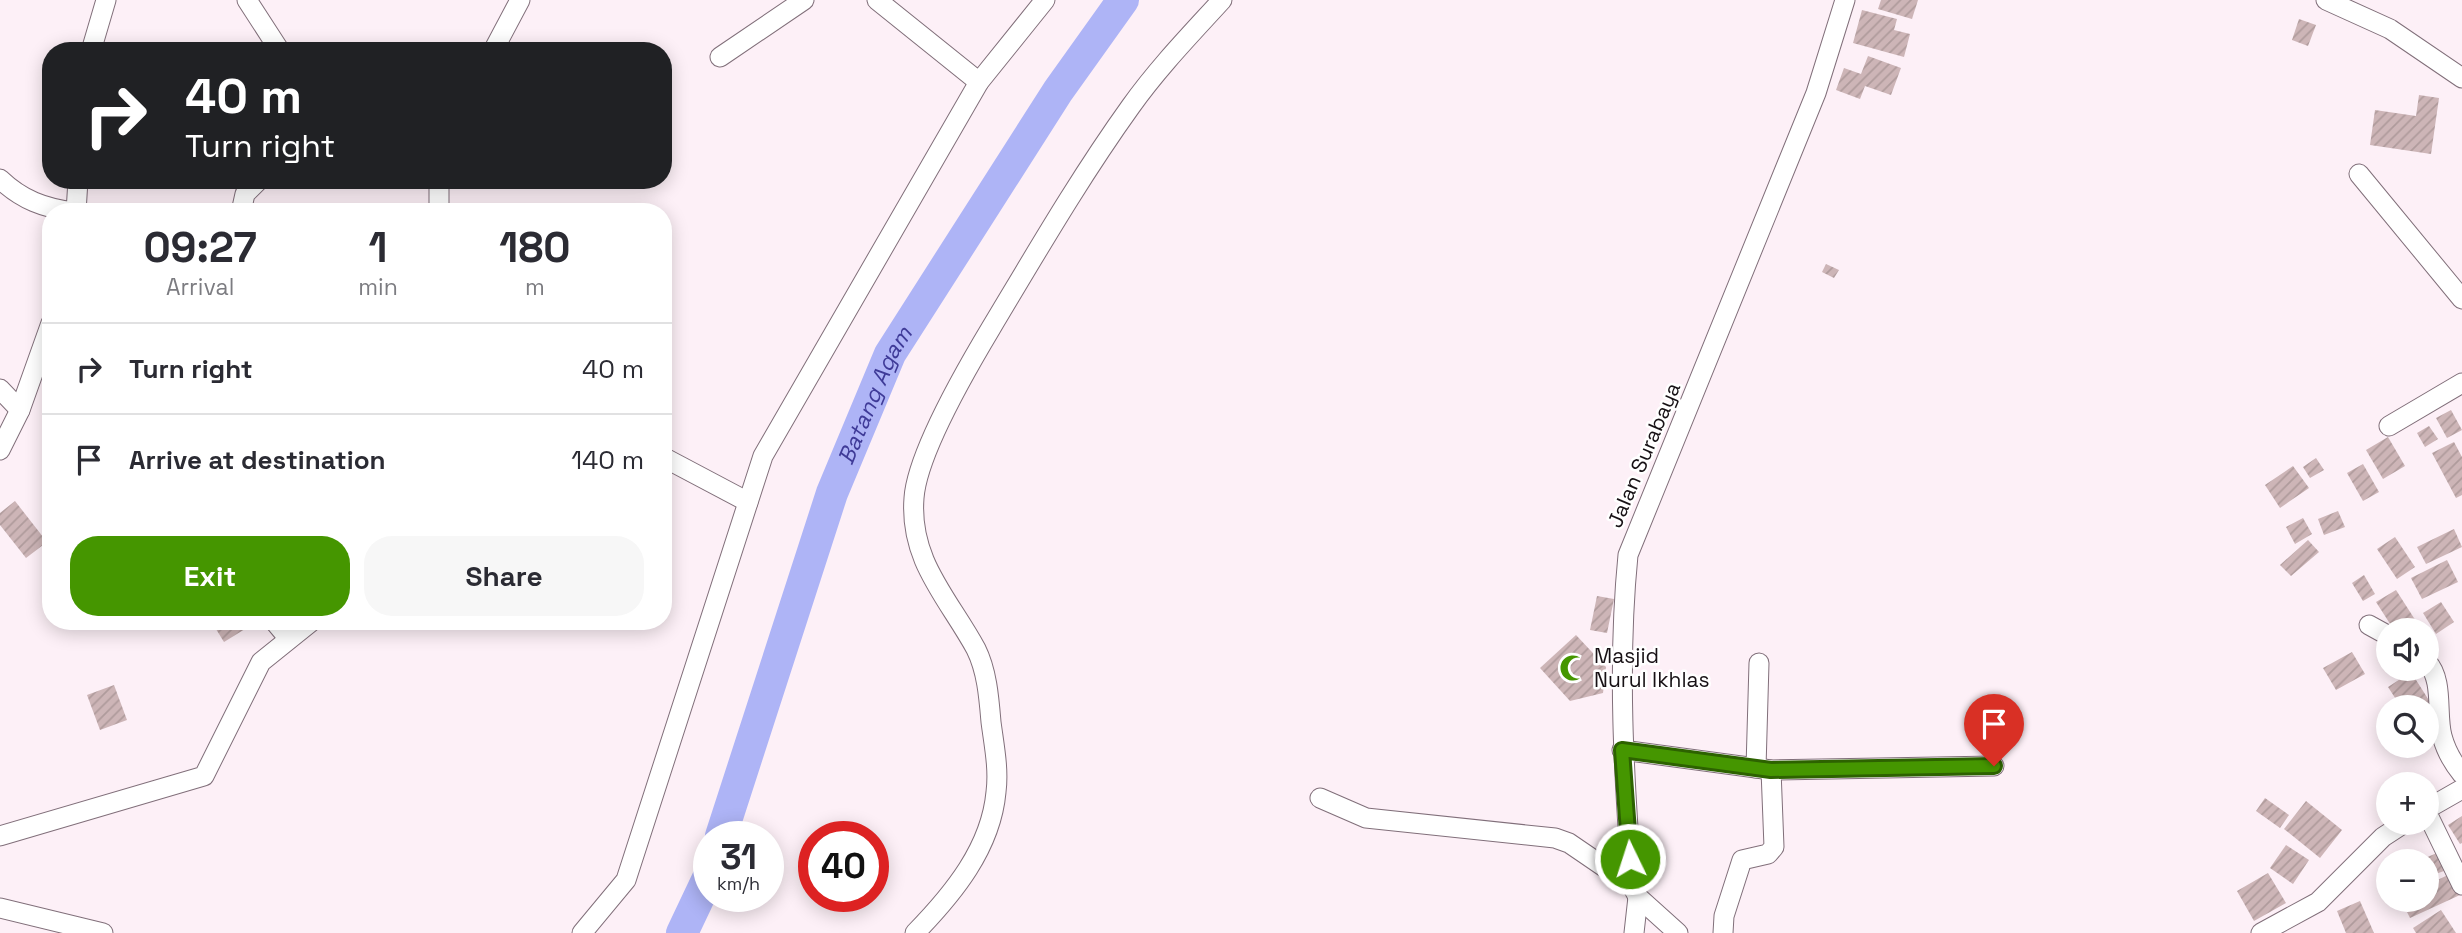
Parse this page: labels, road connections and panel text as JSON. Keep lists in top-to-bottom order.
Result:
{
  "streets": {
    "street": ["Jalan Surabaya"]
  },
  "water": ["Batang Agam"],
  "places": {
    "mosque": ["Masjid Nurul Ikhlas"]
  },
  "page": {
    "turn": ["40 m", "Turn right"],
    "eta": [
      "09:27",
      "Arrival",
      "1",
      "min",
      "180",
      "m"
    ],
    "list": [
      {
        "name": "Turn right",
        "value": "40 m"
      },
      {
        "name": "Arrive at destination",
        "value": "140 m"
      }
    ],
    "buttons": ["Exit", "Share"],
    "map_buttons": ["+", "−"],
    "speed": "31 km/h",
    "limit": "40"
  }
}
